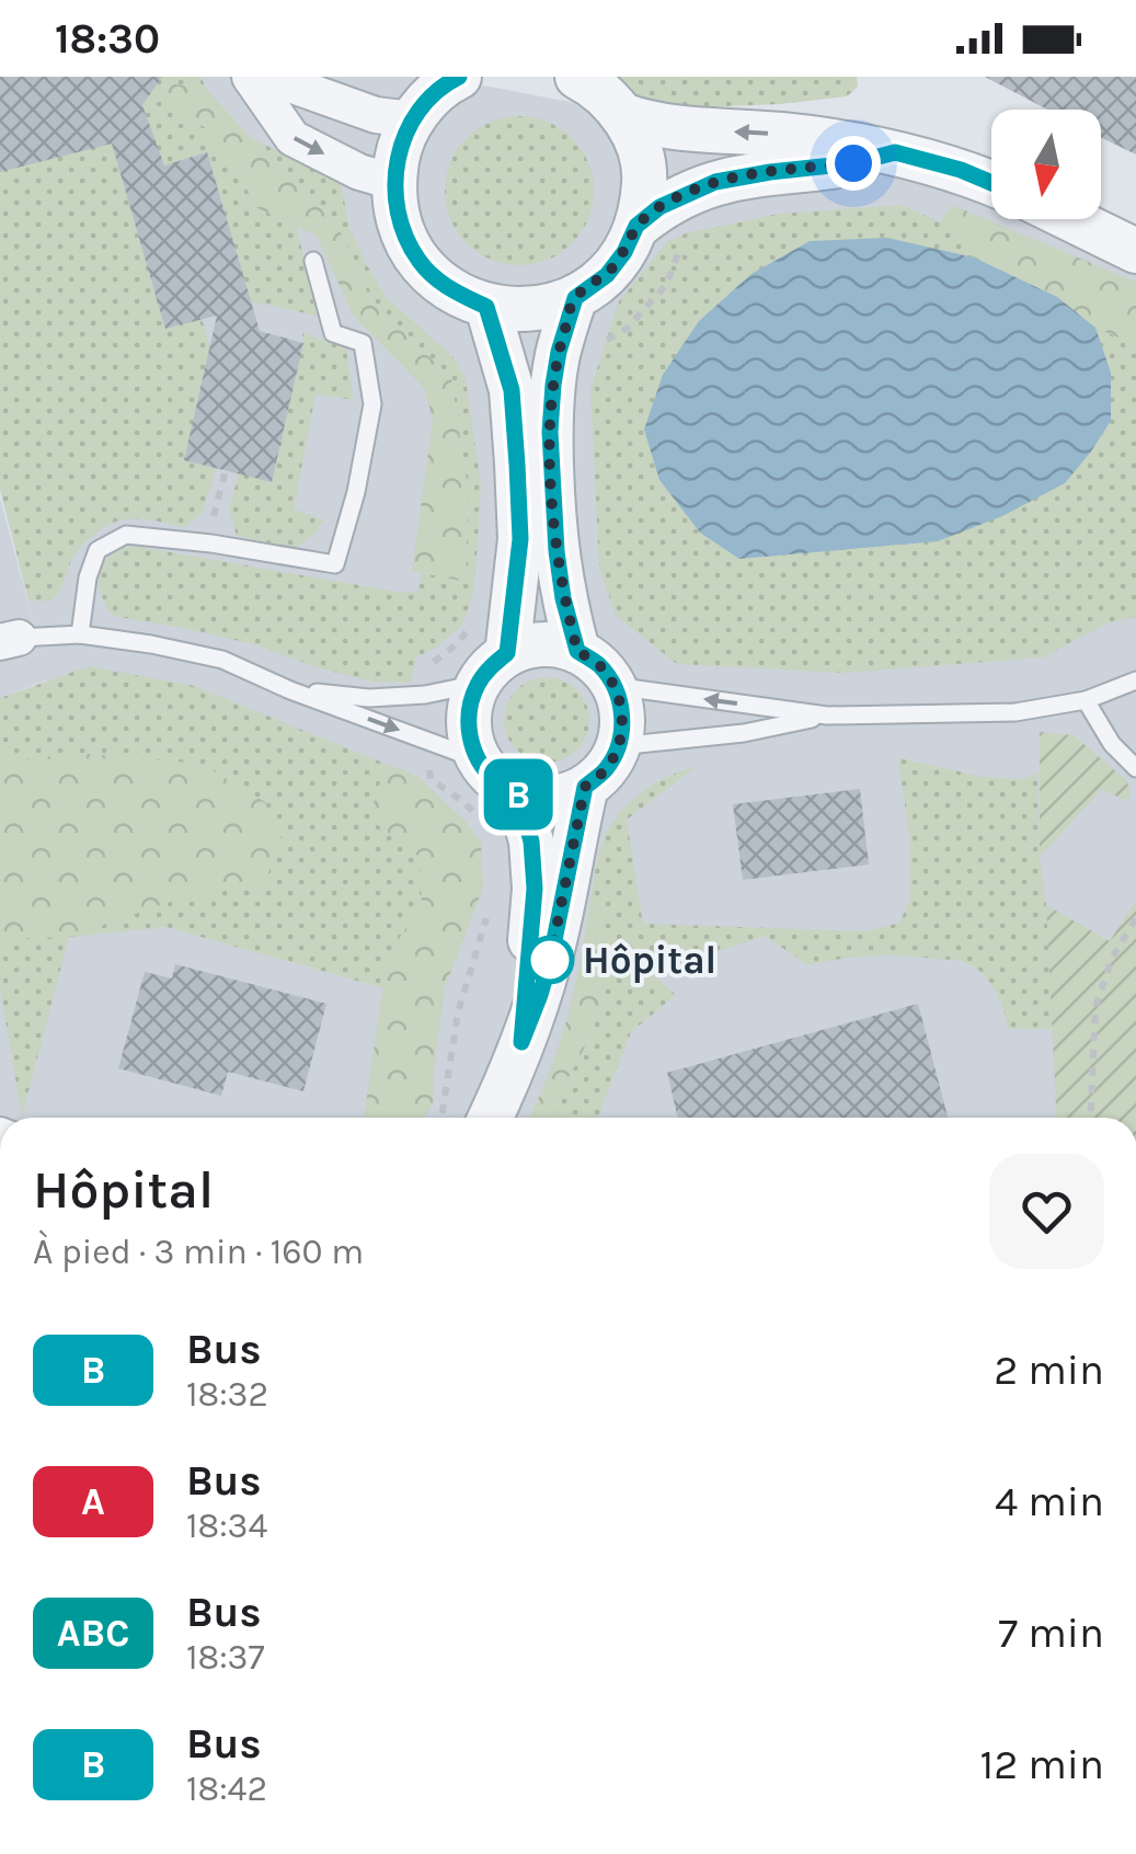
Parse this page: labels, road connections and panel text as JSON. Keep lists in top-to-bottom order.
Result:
{
  "places": ["Hôpital"],
  "lines": ["bus line B"],
  "north": "bottom",
  "page": {
    "status": "18:30",
    "on_map": "B",
    "heading": ["Hôpital", "À pied · 3 min · 160 m"],
    "list": [
      {
        "mark": "B",
        "name": "Bus",
        "note": "18:32",
        "value": "2 min"
      },
      {
        "mark": "A",
        "name": "Bus",
        "note": "18:34",
        "value": "4 min"
      },
      {
        "mark": "ABC",
        "name": "Bus",
        "note": "18:37",
        "value": "7 min"
      },
      {
        "mark": "B",
        "name": "Bus",
        "note": "18:42",
        "value": "12 min"
      }
    ]
  }
}
